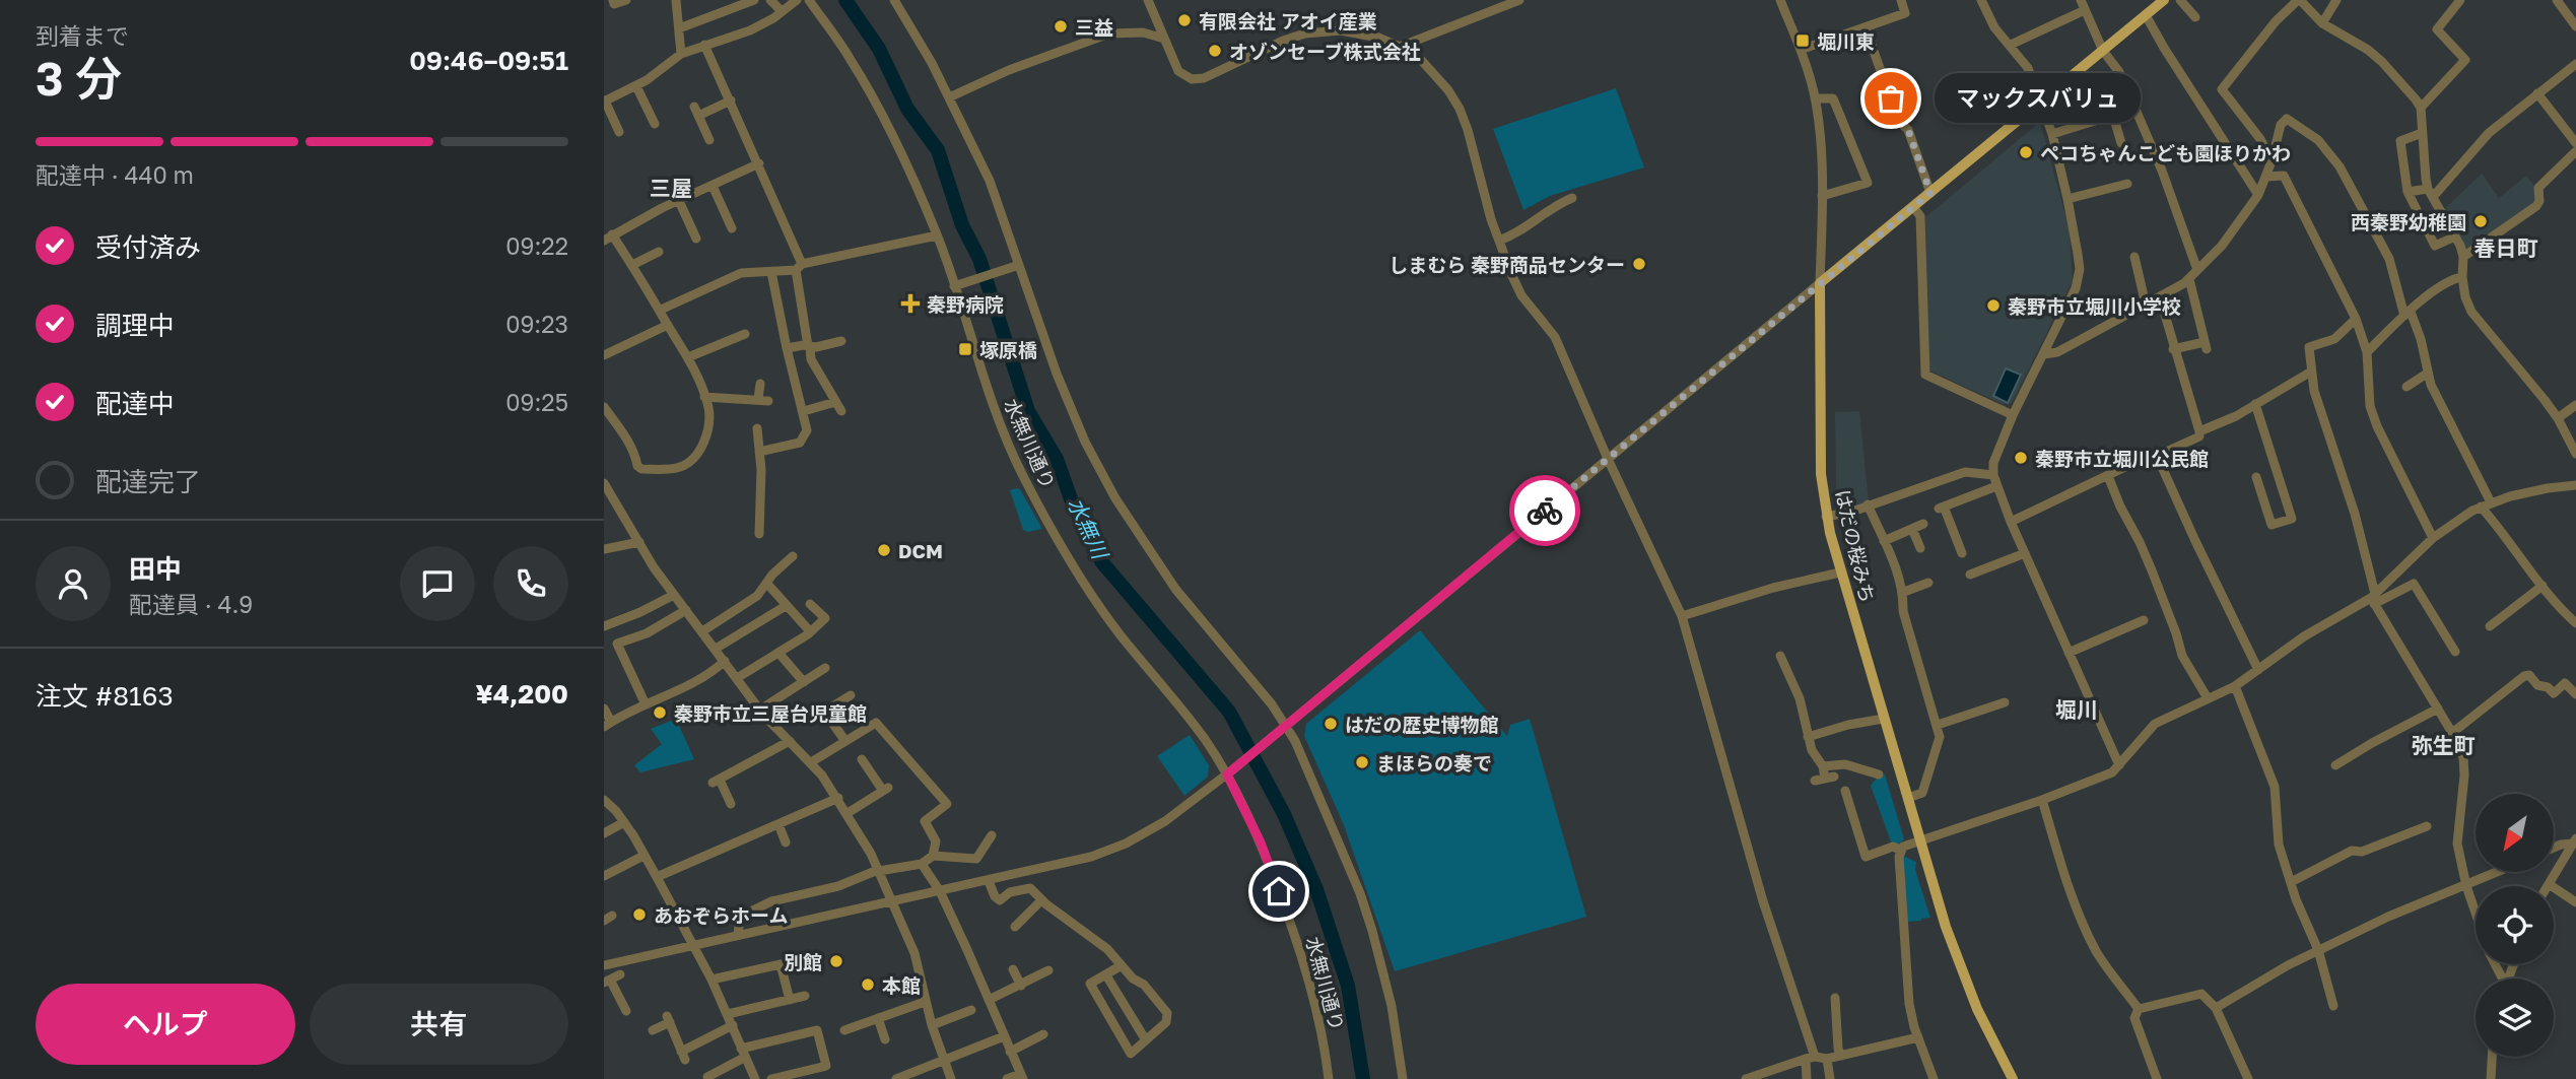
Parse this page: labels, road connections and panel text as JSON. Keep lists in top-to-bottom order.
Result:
{
  "streets": {
    "main road": ["はだの桜みち"],
    "street": ["水無川通り"]
  },
  "districts": [
    "三屋",
    "春日町",
    "堀川",
    "弥生町"
  ],
  "water": ["水無川"],
  "places": {
    "other": [
      "有限会社 アオイ産業",
      "三益",
      "オゾンセーブ株式会社",
      "マックスバリュ",
      "ペコちゃんこども園ほりかわ",
      "西秦野幼稚園",
      "しまむら 秦野商品センター",
      "秦野市立堀川小学校",
      "秦野市立堀川公民館",
      "DCM",
      "秦野市立三屋台児童館",
      "はだの歴史博物館",
      "まほらの奏で",
      "あおぞらホーム",
      "別館",
      "本館"
    ],
    "transit": ["堀川東", "塚原橋"],
    "health": ["秦野病院"]
  },
  "north": "bottom left",
  "page": {
    "heading": ["3 分", "到着まで", "09:46–09:51"],
    "panel": [
      "田中",
      "配達員 · 4.9",
      "注文 #8163",
      "¥4,200"
    ],
    "bubble": "マックスバリュ",
    "bar": "配達中 · 440 m",
    "list": [
      ["受付済み", "09:22"],
      ["調理中", "09:23"],
      ["配達中", "09:25"],
      "配達完了"
    ],
    "buttons": ["ヘルプ", "共有"]
  }
}
